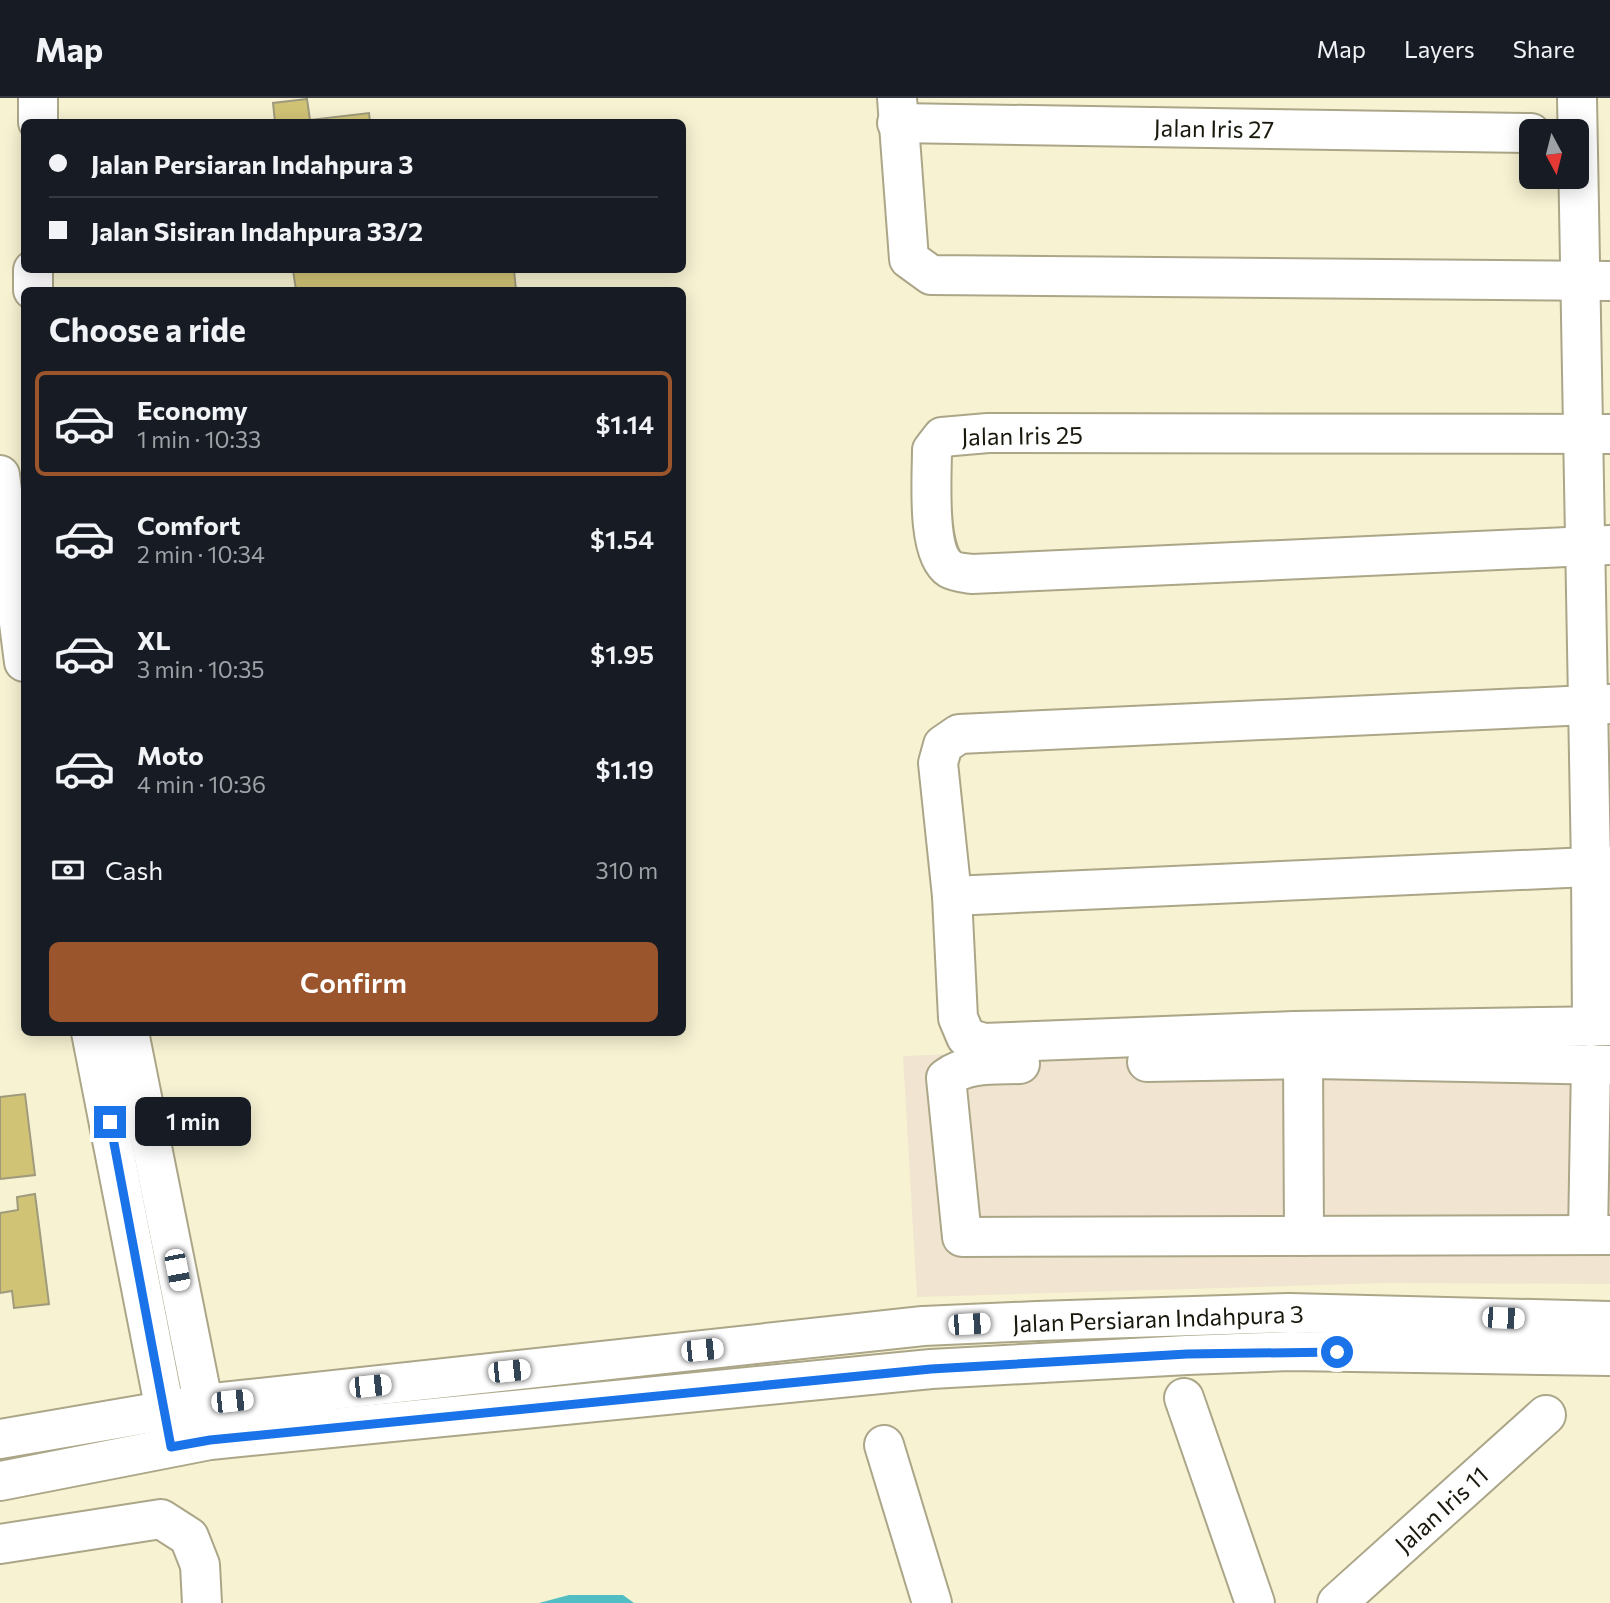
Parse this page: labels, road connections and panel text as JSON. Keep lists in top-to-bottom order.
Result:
{
  "streets": {
    "street": [
      "Jalan Iris 27",
      "Jalan Iris 25",
      "Jalan Persiaran Indahpura 3",
      "Jalan Iris 11"
    ]
  },
  "north": "bottom",
  "page": {
    "header": "Map",
    "nav": ["Map", "Layers", "Share"],
    "banner": ["Jalan Persiaran Indahpura 3", "Jalan Sisiran Indahpura 33/2"],
    "heading": "Choose a ride",
    "list": [
      {
        "name": "Economy",
        "note": "1 min · 10:33",
        "value": "$1.14"
      },
      {
        "name": "Comfort",
        "note": "2 min · 10:34",
        "value": "$1.54"
      },
      {
        "name": "XL",
        "note": "3 min · 10:35",
        "value": "$1.95"
      },
      {
        "name": "Moto",
        "note": "4 min · 10:36",
        "value": "$1.19"
      }
    ],
    "pay": ["Cash", "310 m"],
    "buttons": "Confirm",
    "bubble": "1 min"
  }
}
